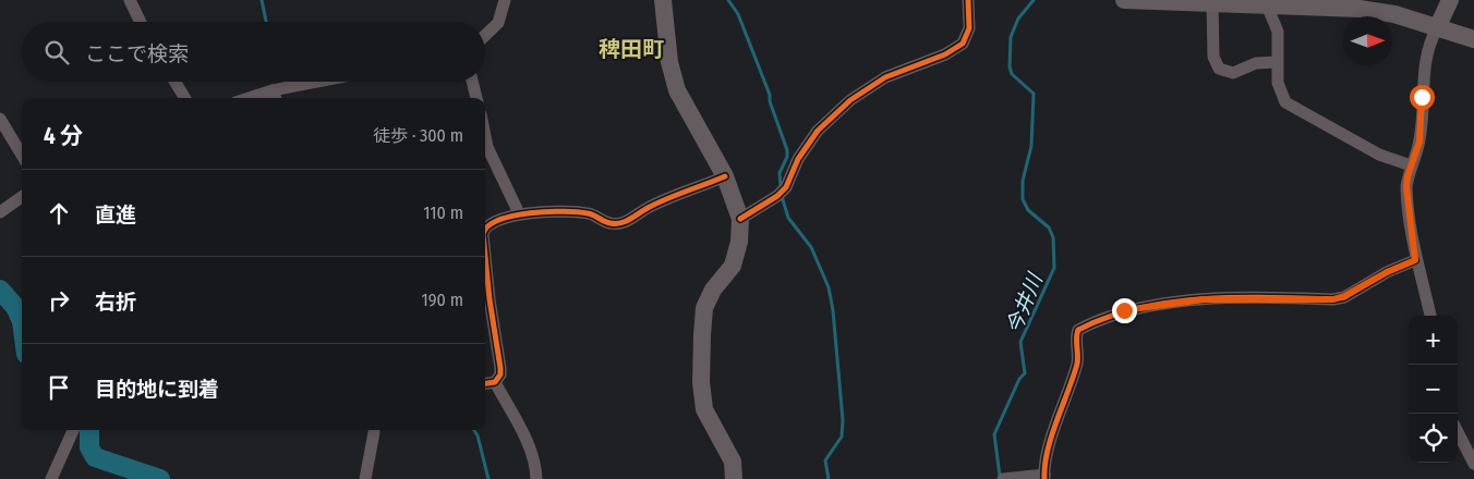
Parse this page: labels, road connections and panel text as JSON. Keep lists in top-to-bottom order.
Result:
{
  "districts": ["稗田町"],
  "water": ["今井川"],
  "north": "right",
  "page": {
    "search": "ここで検索",
    "heading": ["4 分", "徒歩 · 300 m"],
    "list": [
      ["直進", "110 m"],
      ["右折", "190 m"],
      "目的地に到着"
    ],
    "map_buttons": ["+", "−"]
  }
}
